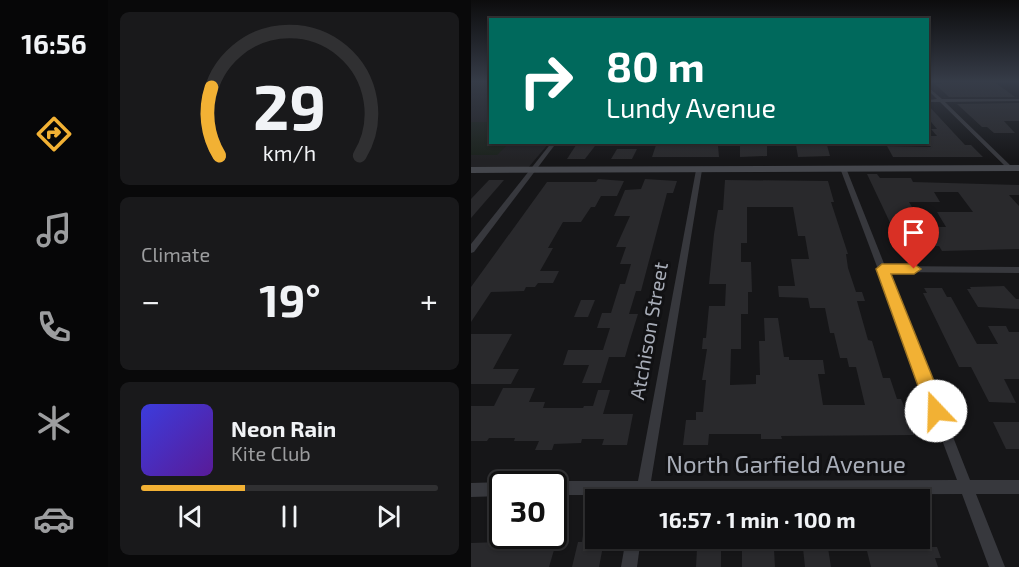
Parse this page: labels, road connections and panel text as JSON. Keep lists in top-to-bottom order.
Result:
{
  "streets": {
    "street": ["Atchison Street", "North Garfield Avenue"]
  },
  "page": {
    "tabs": "16:56",
    "turn": ["80 m", "Lundy Avenue"],
    "tile": "Climate",
    "heat": ["−", "19°", "+"],
    "song": ["Neon Rain", "Kite Club"],
    "limit": "30",
    "trip": "16:57 · 1 min · 100 m",
    "gauge": ["29", "km/h"]
  }
}
